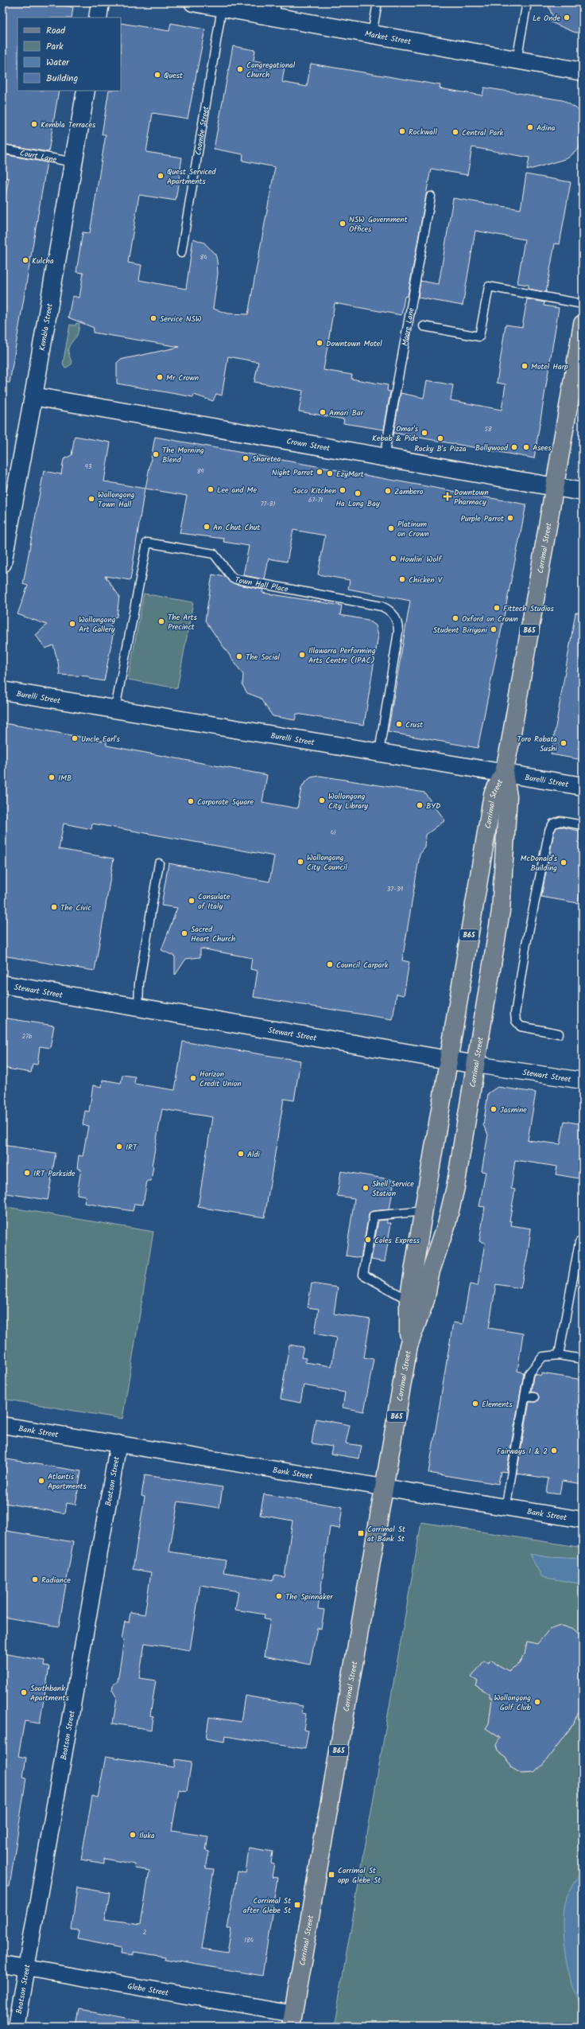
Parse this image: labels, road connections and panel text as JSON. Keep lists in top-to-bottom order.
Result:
{
  "streets": {
    "main road": [
      "Market Street",
      "Kembla Street",
      "Crown Street",
      "Corrimal Street",
      "B65",
      "Burelli Street",
      "Stewart Street"
    ],
    "street": ["Bank Street", "Beatson Street", "Glebe Street"],
    "lane": [
      "Coombe Street",
      "Court Lane",
      "Moore Lane",
      "Town Hall Place"
    ]
  },
  "crossings": [
    ["Market Street", "Coombe Street"],
    ["Court Lane", "Kembla Street"],
    ["Kembla Street", "Crown Street"],
    ["Moore Lane", "Crown Street"],
    ["Crown Street", "Corrimal Street"],
    ["Corrimal Street", "Burelli Street"],
    ["Corrimal Street", "Stewart Street"],
    ["Corrimal Street", "Bank Street"],
    ["Corrimal Street", "Glebe Street"],
    ["Town Hall Place", "Burelli Street"],
    ["Bank Street", "Beatson Street"],
    ["Beatson Street", "Glebe Street"]
  ],
  "places": {
    "other": [
      "Le Onde",
      "Congregational Church",
      "Quest",
      "Kembla Terraces",
      "Adina",
      "Rockwall",
      "Central Park",
      "Quest Serviced Apartments",
      "NSW Government Offices",
      "Kulcha",
      "Service NSW",
      "Downtown Motel",
      "Motel Harp",
      "Mr Crown",
      "Amari Bar",
      "Omar's Kebab & Pide",
      "Rocky B's Pizza",
      "Bollywood",
      "Asees",
      "The Morning Blend",
      "Sharetea",
      "Night Parrot",
      "EzyMart",
      "Lee and Me",
      "Soco Kitchen",
      "Zambero",
      "Ha Long Bay",
      "Wollongong Town Hall",
      "Purple Parrot",
      "An Chut Chut",
      "Platinum on Crown",
      "Howlin' Wolf",
      "Chicken V",
      "Fittech Studios",
      "Oxford on Crown",
      "The Arts Precinct",
      "Wollongong Art Gallery",
      "Student Biriyani",
      "Illawarra Performing Arts Centre (IPAC)",
      "The Social",
      "Crust",
      "Uncle Earl's",
      "Toro Robata Sushi",
      "IMB",
      "Wollongong City Library",
      "Corporate Square",
      "BYD",
      "Wollongong City Council",
      "McDonald's Building",
      "Consulate of Italy",
      "The Civic",
      "Sacred Heart Church",
      "Council Carpark",
      "Horizon Credit Union",
      "Jasmine",
      "IRT",
      "Aldi",
      "IRT Parkside",
      "Shell Service Station",
      "Coles Express",
      "Elements",
      "Fairways 1 & 2",
      "Atlantis Apartments",
      "Radiance",
      "The Spinnaker",
      "Southbank Apartments",
      "Wollongong Golf Club",
      "Iluka"
    ],
    "health": ["Downtown Pharmacy"],
    "transit": ["Corrimal St at Bank St", "Corrimal St opp Glebe St", "Corrimal St after Glebe St"]
  },
  "house_numbers": [
    "84",
    "58",
    "93",
    "89",
    "67-71",
    "77-81",
    "41",
    "37-39",
    "27b",
    "2",
    "184"
  ],
  "legend": [
    "Road",
    "Park",
    "Water",
    "Building"
  ]
}
